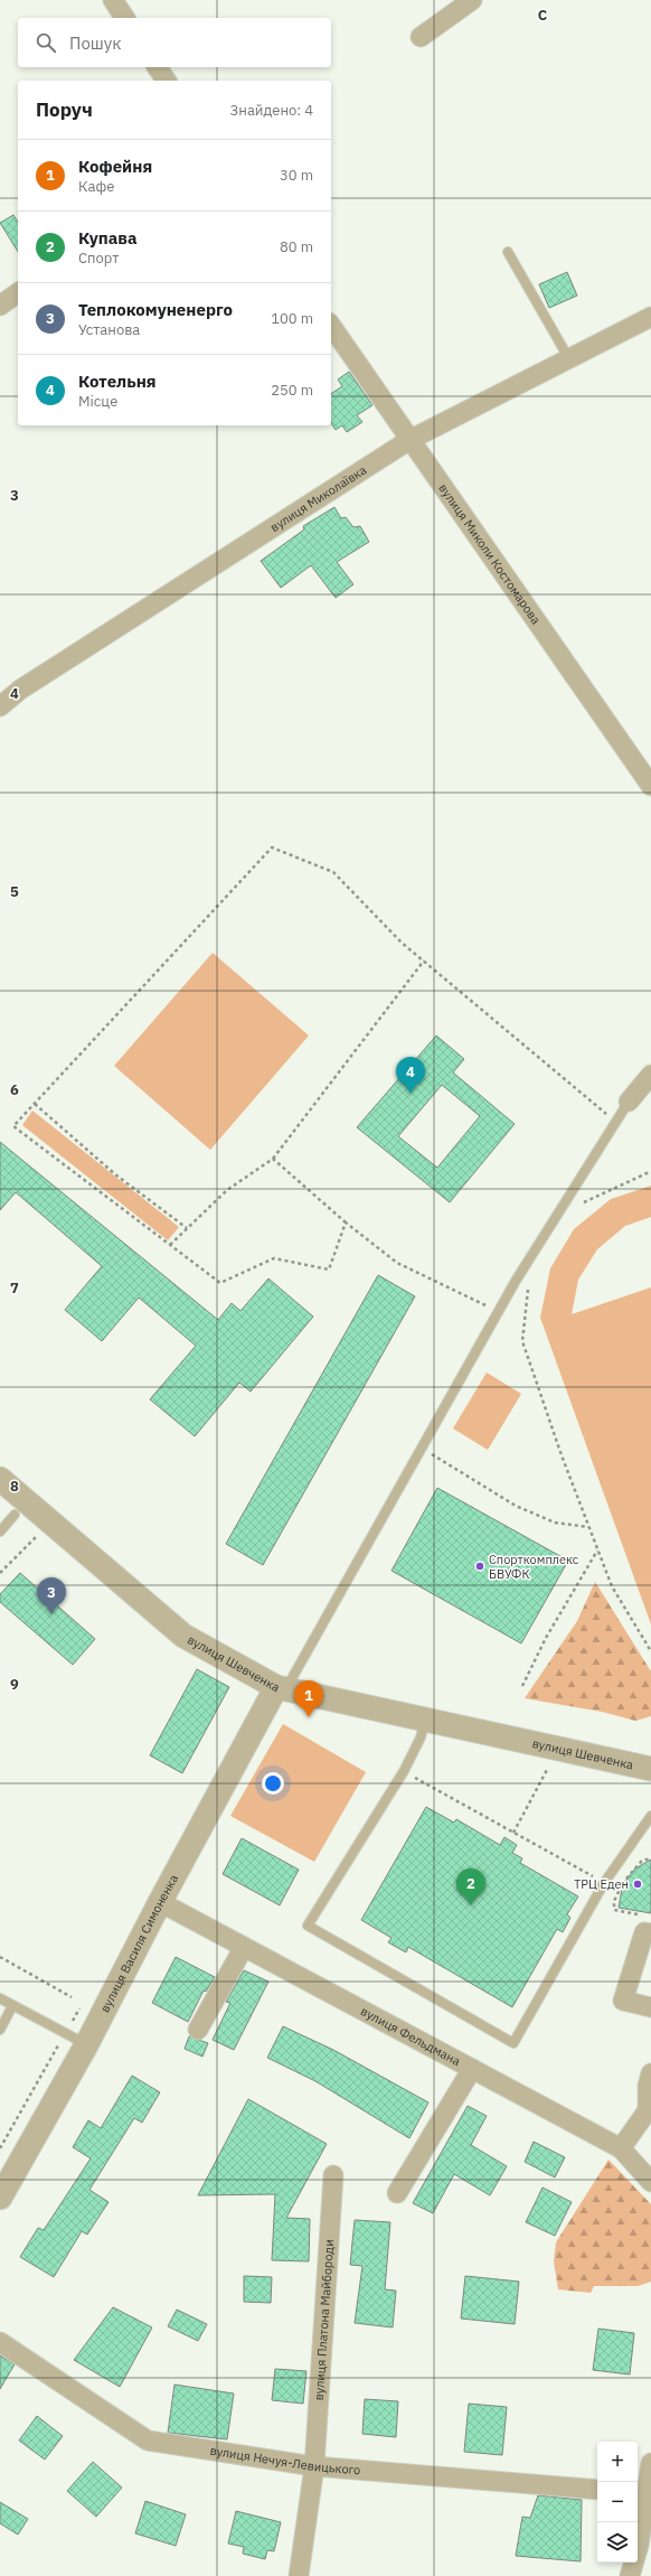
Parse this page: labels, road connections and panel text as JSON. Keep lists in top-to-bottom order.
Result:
{
  "streets": {
    "street": [
      "вулиця Миколаївка",
      "вулиця Миколи Костомарова",
      "вулиця Шевченка",
      "вулиця Василя Симоненка",
      "вулиця Фельдмана",
      "вулиця Платона Майбороди",
      "вулиця Нечуя-Левицького"
    ]
  },
  "crossings": [
    ["вулиця Миколаївка", "вулиця Миколи Костомарова"],
    ["вулиця Шевченка", "вулиця Василя Симоненка"],
    ["вулиця Василя Симоненка", "вулиця Фельдмана"],
    ["вулиця Платона Майбороди", "вулиця Нечуя-Левицького"]
  ],
  "places": ["Спорткомплекс БВУФК", "ТРЦ Еден"],
  "page": {
    "search": "Пошук",
    "heading": ["Поруч", "Знайдено: 4"],
    "list": [
      {
        "mark": "1",
        "name": "Кофейня",
        "note": "Кафе",
        "value": "30 m"
      },
      {
        "mark": "2",
        "name": "Купава",
        "note": "Спорт",
        "value": "80 m"
      },
      {
        "mark": "3",
        "name": "Теплокомуненерго",
        "note": "Установа",
        "value": "100 m"
      },
      {
        "mark": "4",
        "name": "Котельня",
        "note": "Місце",
        "value": "250 m"
      }
    ],
    "pins": [
      "4",
      "3",
      "1",
      "2"
    ],
    "map_buttons": ["+", "−"]
  },
  "grid": {
    "columns": ["C"],
    "rows": [
      "3",
      "4",
      "5",
      "6",
      "7",
      "8",
      "9"
    ]
  }
}
